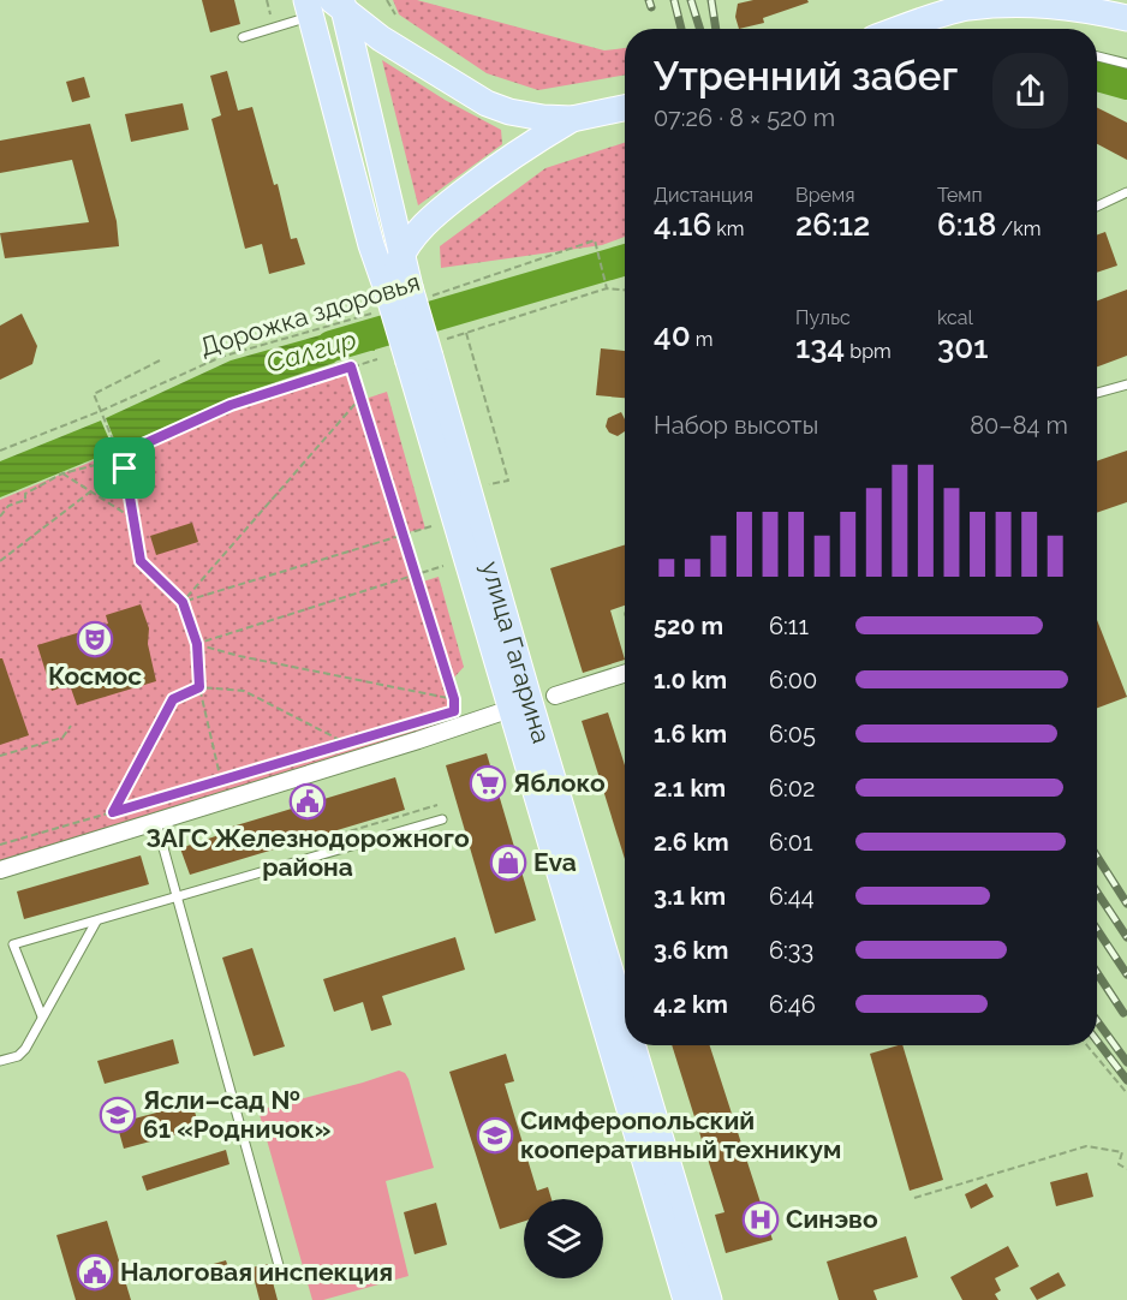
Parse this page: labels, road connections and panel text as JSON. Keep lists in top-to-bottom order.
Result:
{
  "streets": {
    "main road": ["улица Гагарина"],
    "path": ["Дорожка здоровья"]
  },
  "crossings": [
    ["Дорожка здоровья", "улица Гагарина"]
  ],
  "water": ["Салгир"],
  "places": {
    "theatre": ["Космос"],
    "supermarket": ["Яблоко"],
    "public building": ["ЗАГС Железнодорожного района", "Налоговая инспекция"],
    "shop": ["Eva"],
    "school or university": ["Ясли–сад № 61 «Родничок»", "Симферопольский кооперативный техникум"],
    "hospital": ["Синэво"]
  },
  "page": {
    "heading": ["Утренний забег", "07:26 · 8 × 520 m"],
    "stats": [
      ["Дистанция", "4.16 km"],
      ["Время", "26:12"],
      ["Темп", "6:18 /km"],
      ["40 m"],
      ["Пульс", "134 bpm"],
      ["kcal", "301"]
    ],
    "chart": ["Набор высоты", "80–84 m"],
    "list": [
      {
        "name": "520 m",
        "note": "6:11"
      },
      {
        "name": "1.0 km",
        "note": "6:00"
      },
      {
        "name": "1.6 km",
        "note": "6:05"
      },
      {
        "name": "2.1 km",
        "note": "6:02"
      },
      {
        "name": "2.6 km",
        "note": "6:01"
      },
      {
        "name": "3.1 km",
        "note": "6:44"
      },
      {
        "name": "3.6 km",
        "note": "6:33"
      },
      {
        "name": "4.2 km",
        "note": "6:46"
      }
    ]
  }
}
